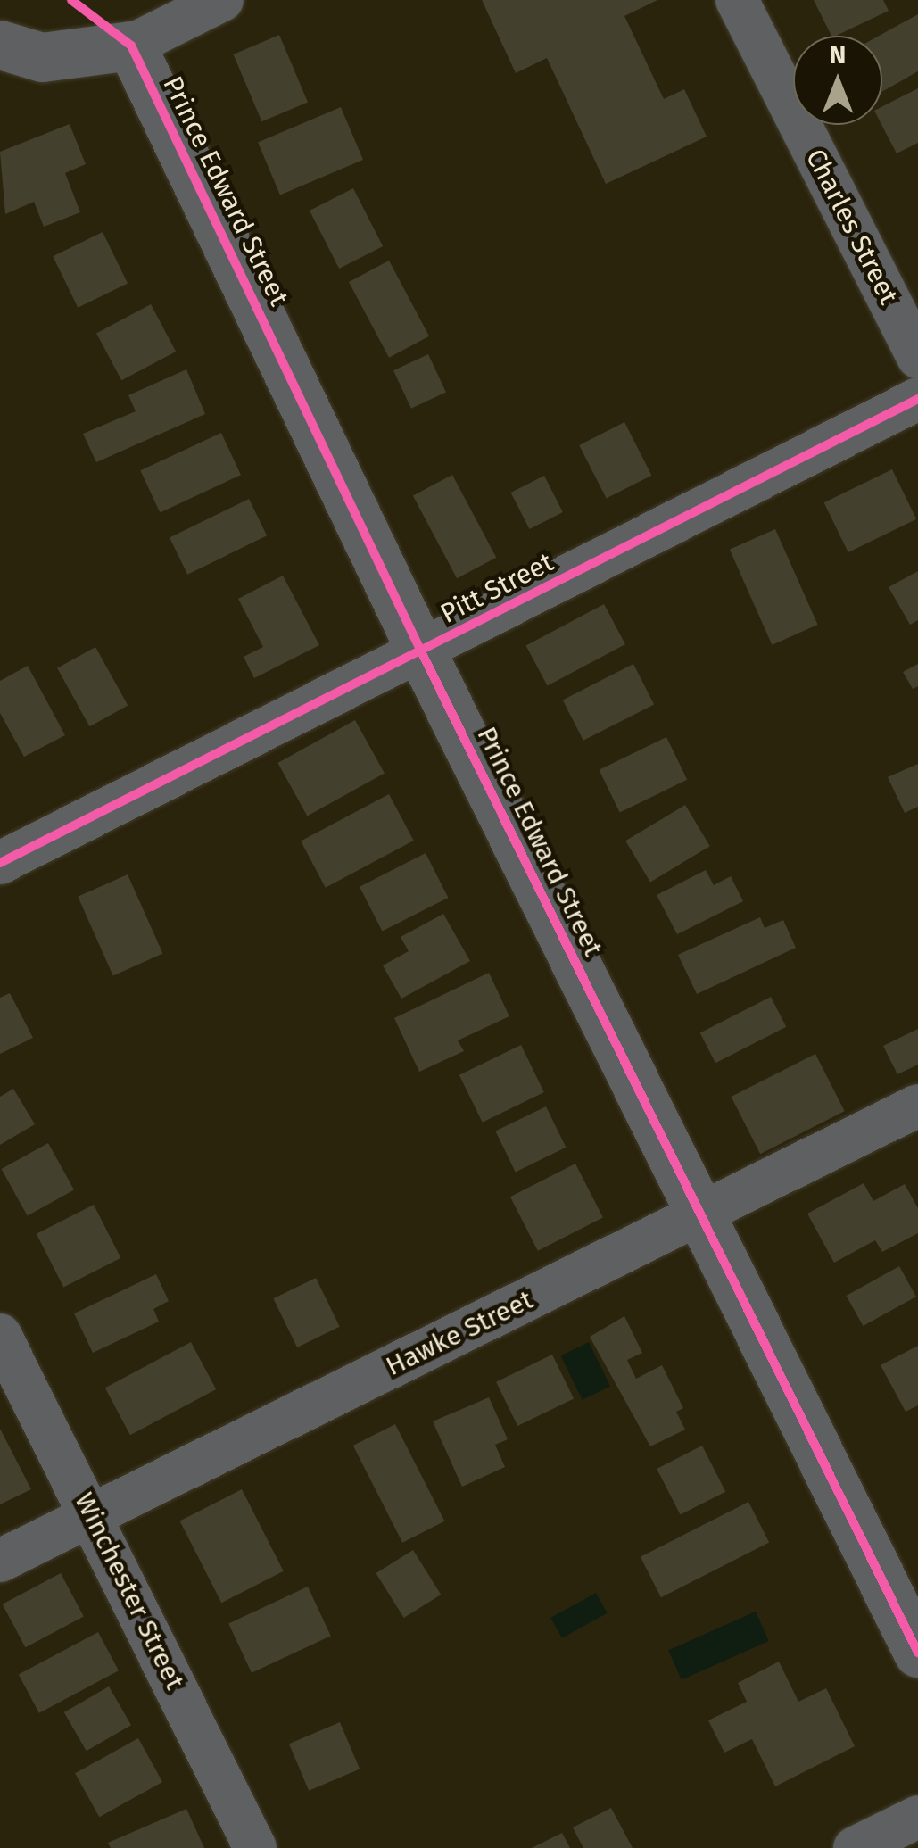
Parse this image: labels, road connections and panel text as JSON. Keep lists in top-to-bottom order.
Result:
{
  "streets": {
    "street": [
      "Prince Edward Street",
      "Charles Street",
      "Pitt Street",
      "Hawke Street",
      "Winchester Street"
    ]
  },
  "crossings": [
    ["Prince Edward Street", "Pitt Street"],
    ["Prince Edward Street", "Hawke Street"],
    ["Hawke Street", "Winchester Street"]
  ],
  "north": "top"
}
